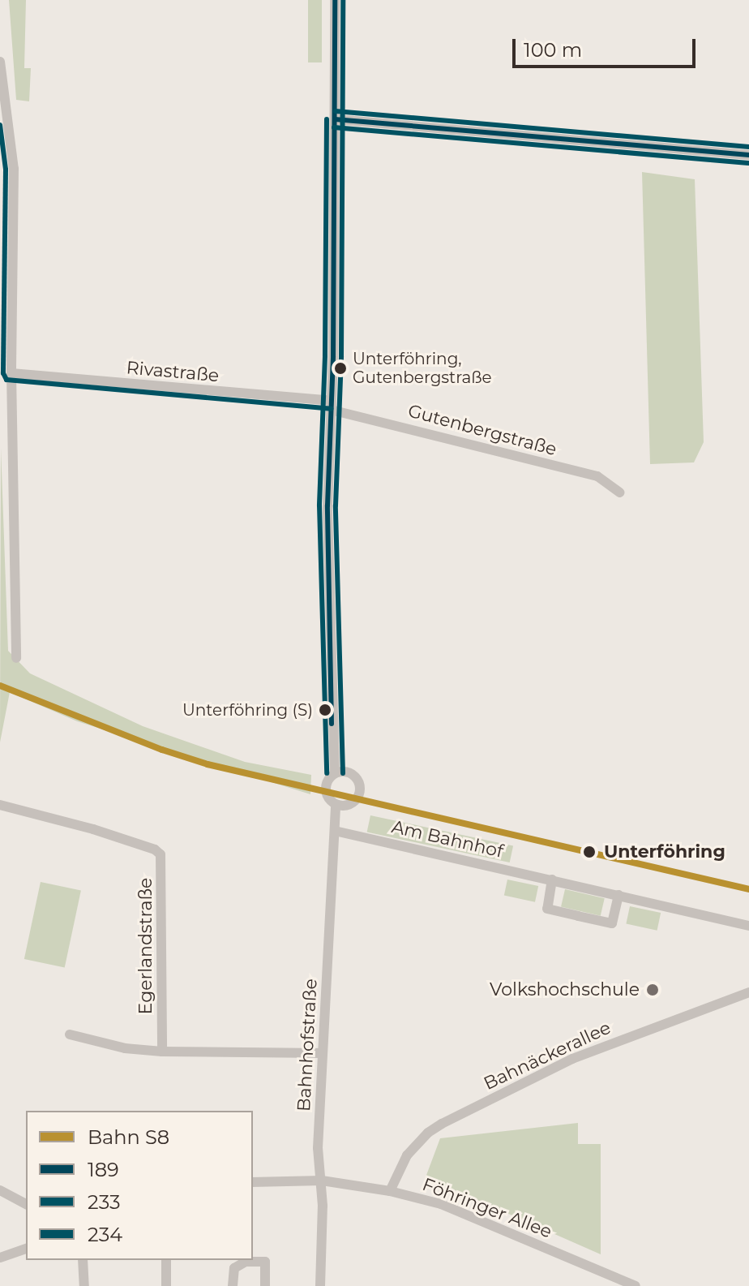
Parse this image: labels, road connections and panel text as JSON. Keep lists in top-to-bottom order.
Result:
{
  "streets": {
    "street": [
      "Rivastraße",
      "Gutenbergstraße",
      "Am Bahnhof",
      "Egerlandstraße",
      "Bahnhofstraße",
      "Bahnäckerallee",
      "Föhringer Allee"
    ]
  },
  "crossings": [
    ["Rivastraße", "Gutenbergstraße"],
    ["Am Bahnhof", "Bahnhofstraße"],
    ["Bahnhofstraße", "Föhringer Allee"],
    ["Bahnäckerallee", "Föhringer Allee"]
  ],
  "places": [
    "Unterföhring, Gutenbergstraße",
    "Unterföhring (S)",
    "Unterföhring",
    "Volkshochschule"
  ],
  "lines": [
    "transit line 189",
    "transit line 233",
    "transit line 234",
    "rail line S8"
  ],
  "legend": [
    "Bahn S8",
    "189",
    "233",
    "234"
  ],
  "scale_bar": "100 m"
}
